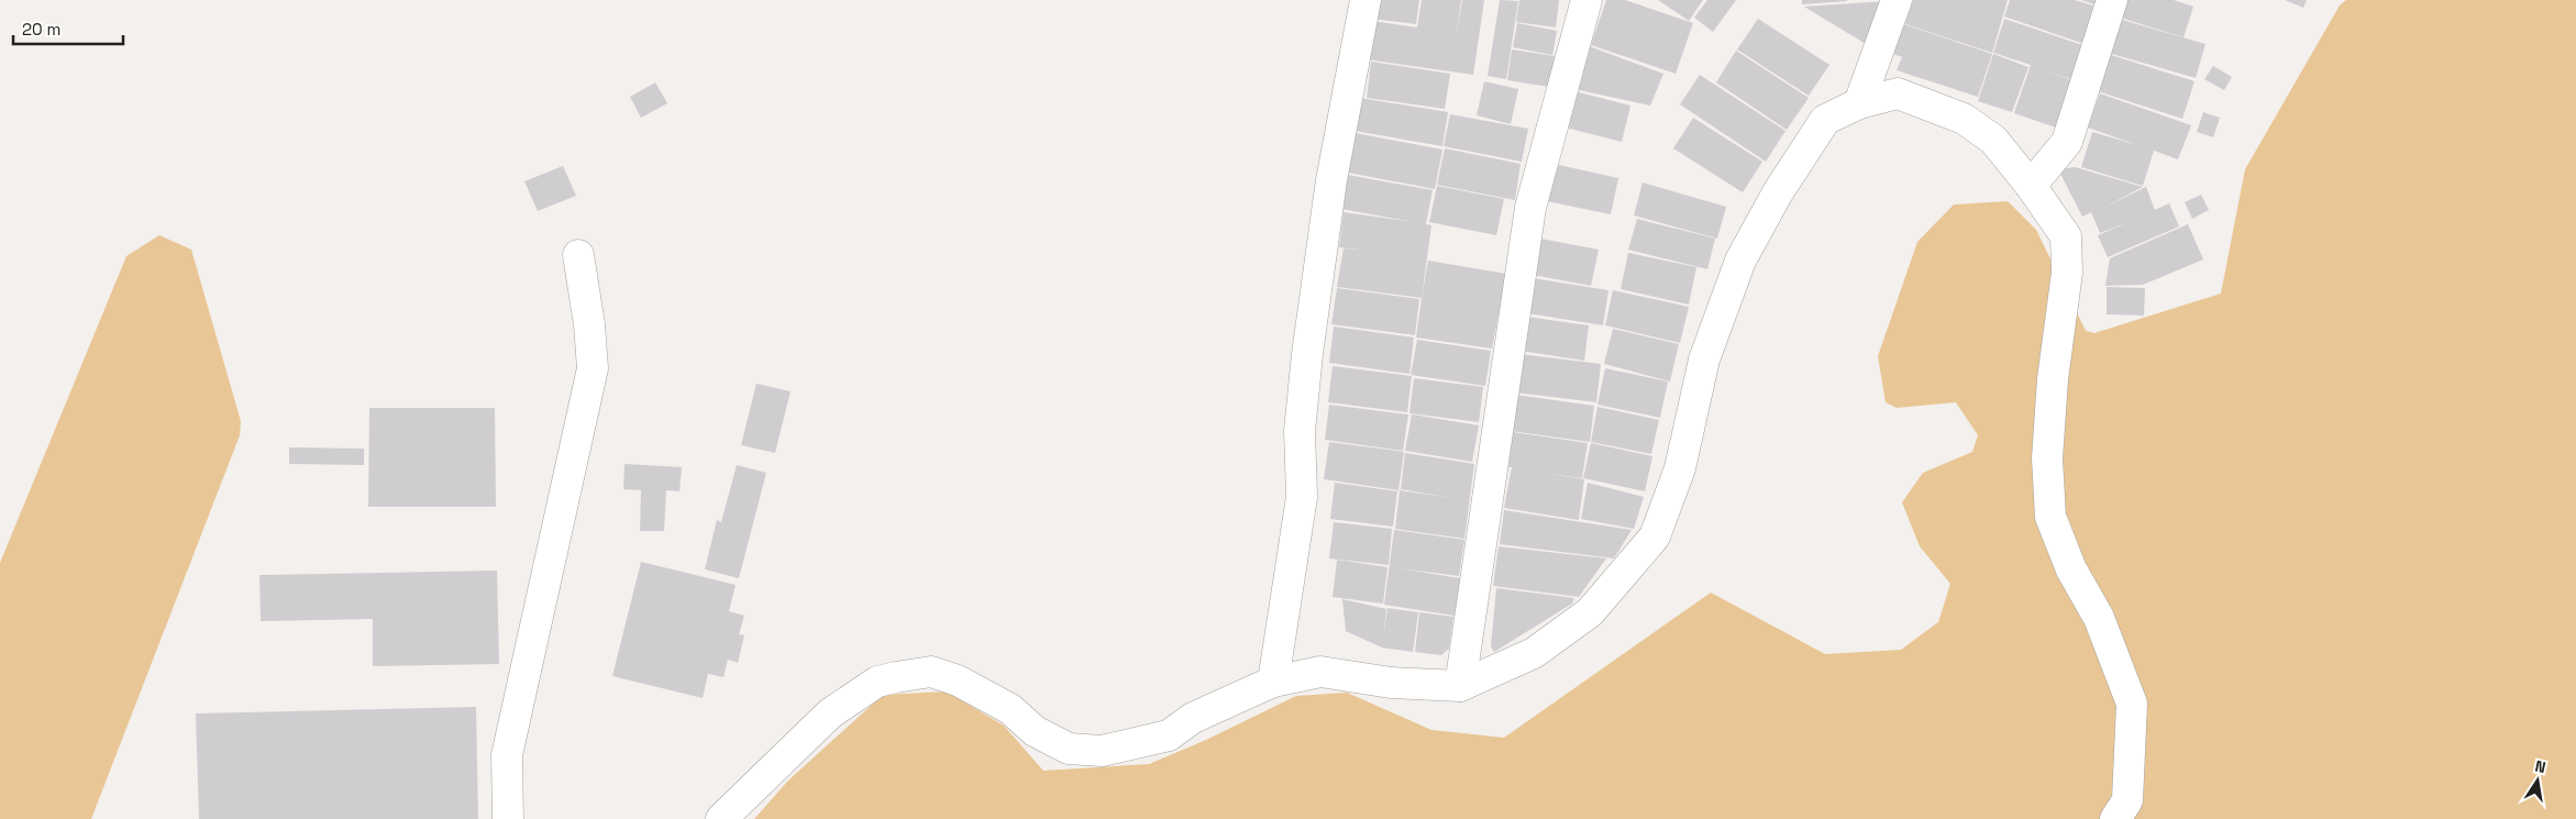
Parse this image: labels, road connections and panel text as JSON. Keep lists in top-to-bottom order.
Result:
{
  "scale_bar": "20 m",
  "north": "top"
}
